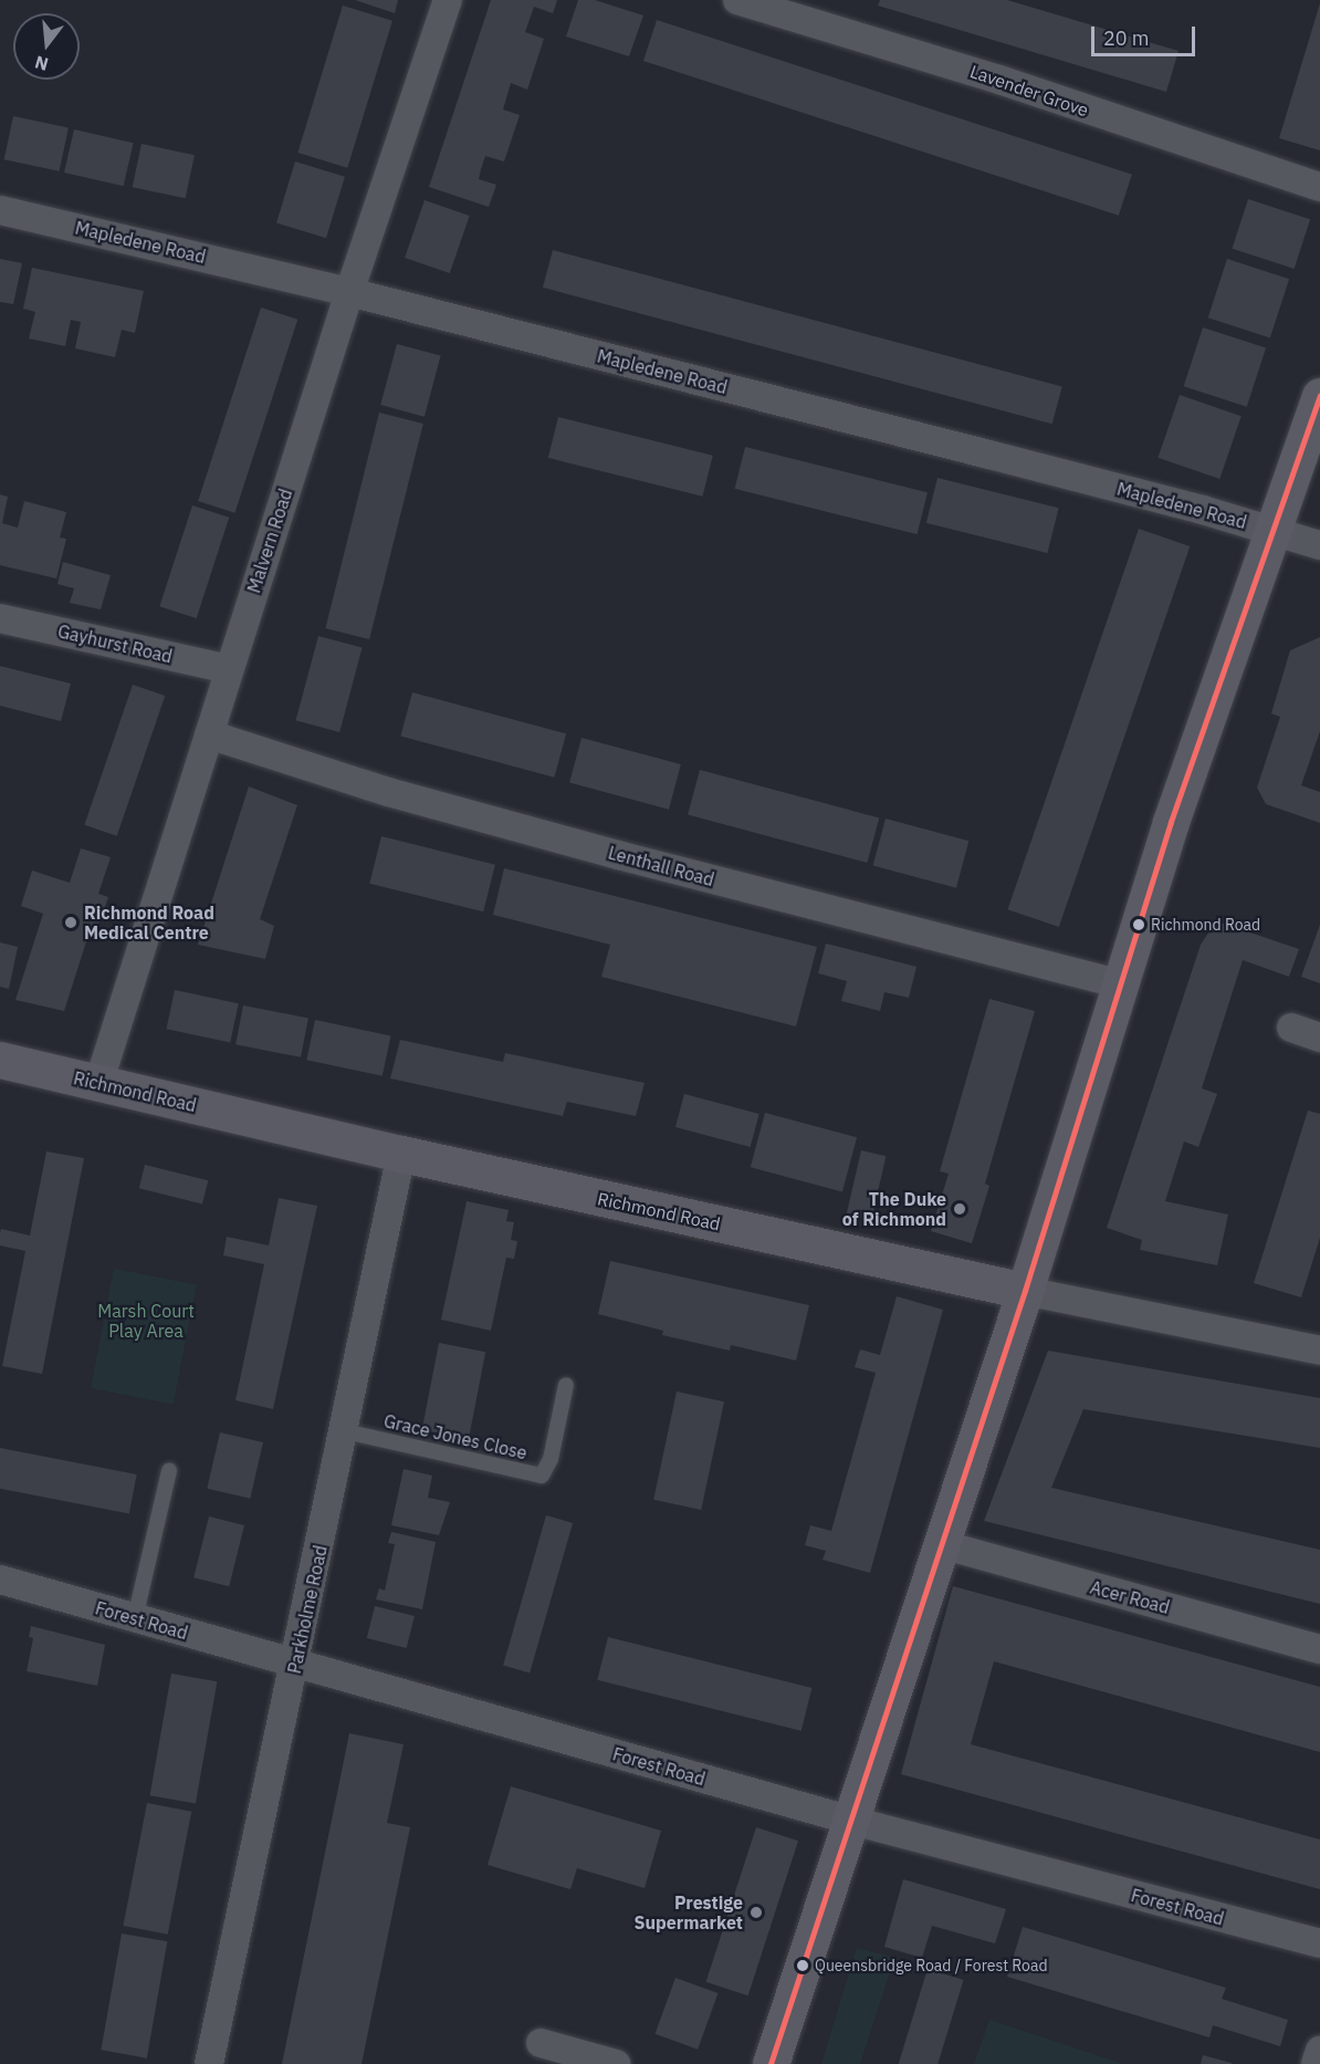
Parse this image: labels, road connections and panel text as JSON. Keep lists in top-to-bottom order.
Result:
{
  "streets": {
    "main road": ["Richmond Road"],
    "street": [
      "Lavender Grove",
      "Mapledene Road",
      "Malvern Road",
      "Gayhurst Road",
      "Lenthall Road",
      "Acer Road",
      "Parkholme Road",
      "Forest Road"
    ],
    "lane": ["Grace Jones Close"]
  },
  "crossings": [
    ["Mapledene Road", "Malvern Road"],
    ["Malvern Road", "Gayhurst Road"],
    ["Malvern Road", "Lenthall Road"],
    ["Malvern Road", "Richmond Road"],
    ["Richmond Road", "Parkholme Road"],
    ["Grace Jones Close", "Parkholme Road"],
    ["Parkholme Road", "Forest Road"]
  ],
  "parks": ["Marsh Court Play Area"],
  "places": [
    "Richmond Road Medical Centre",
    "Richmond Road",
    "The Duke of Richmond",
    "Prestige Supermarket",
    "Queensbridge Road / Forest Road"
  ],
  "scale_bar": "20 m",
  "north": "bottom"
}
